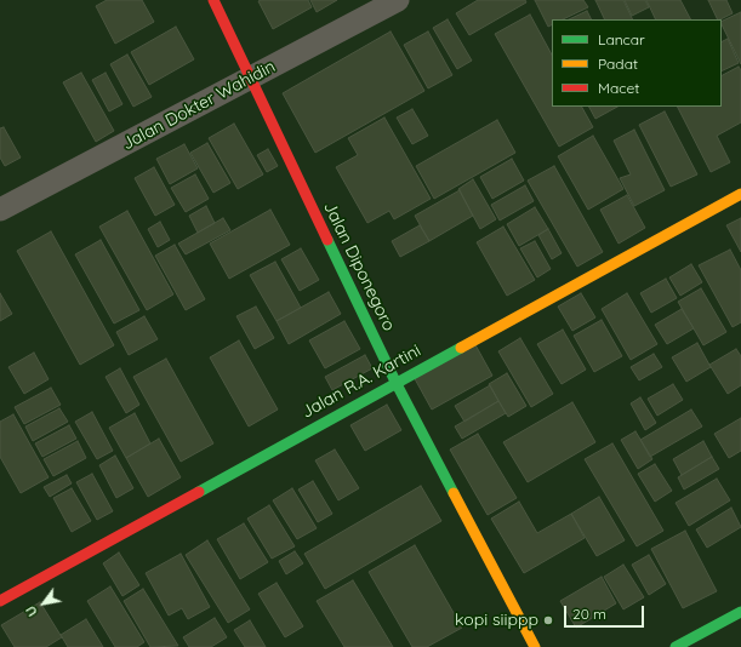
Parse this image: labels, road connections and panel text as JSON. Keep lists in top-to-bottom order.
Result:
{
  "streets": {
    "street": ["Jalan Dokter Wahidin", "Jalan Diponegoro", "Jalan R.A. Kartini"]
  },
  "crossings": [
    ["Jalan Dokter Wahidin", "Jalan Diponegoro"],
    ["Jalan Diponegoro", "Jalan R.A. Kartini"]
  ],
  "places": ["kopi siippp"],
  "legend": ["Lancar", "Padat", "Macet"],
  "scale_bar": "20 m",
  "north": "bottom left"
}
